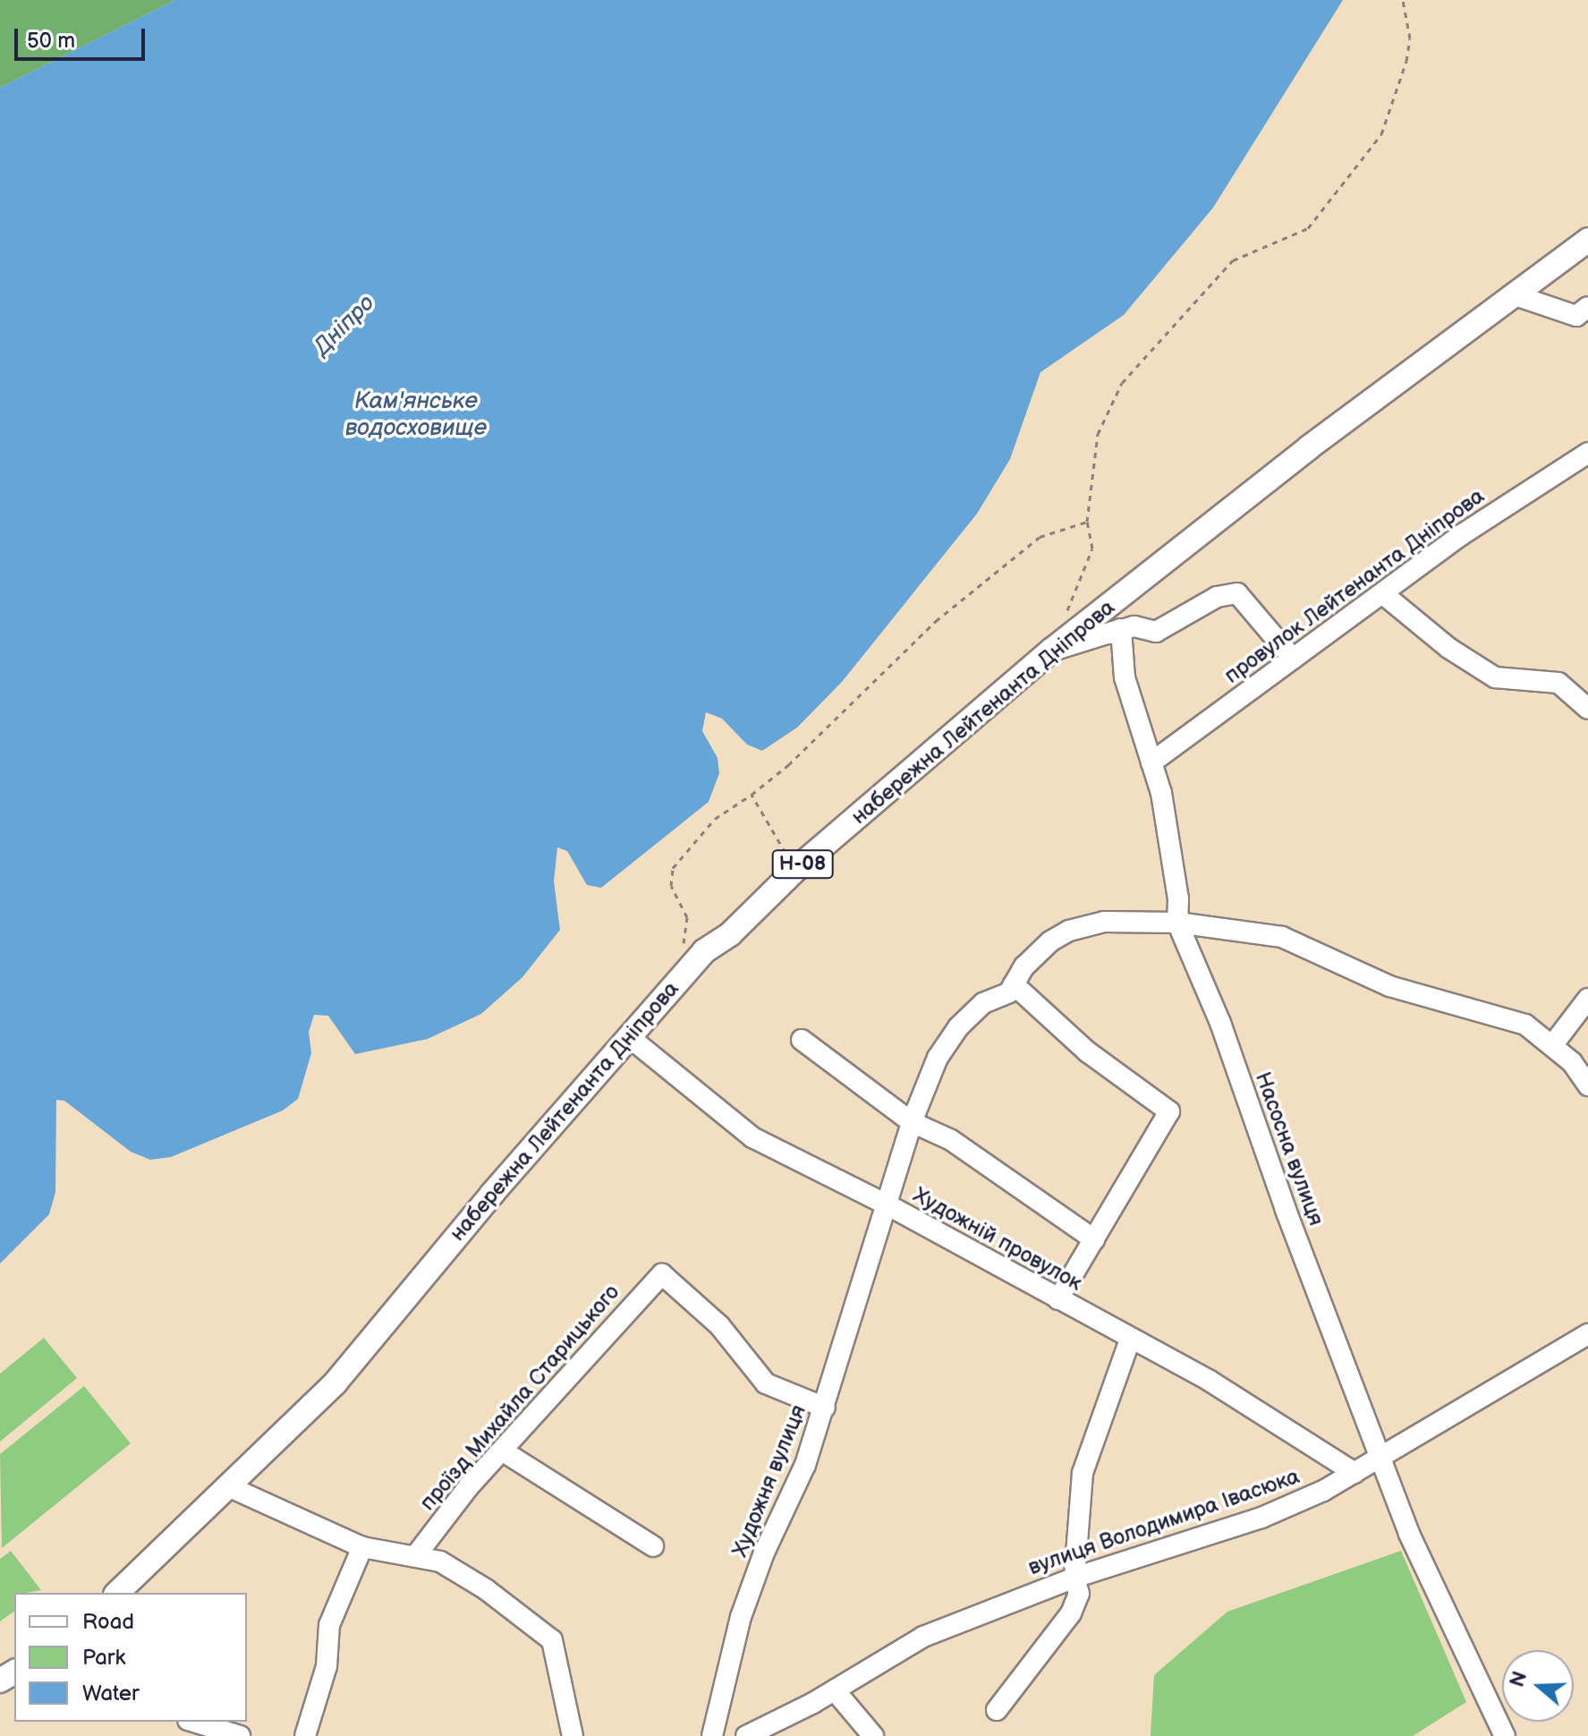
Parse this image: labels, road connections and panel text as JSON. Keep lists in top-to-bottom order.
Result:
{
  "streets": {
    "main road": ["набережна Лейтенанта Дніпрова", "Н-08"],
    "street": [
      "провулок Лейтенанта Дніпрова",
      "Насосна вулиця",
      "Художній провулок",
      "проїзд Михайла Старицького",
      "Художня вулиця",
      "вулиця Володимира Івасюка"
    ]
  },
  "crossings": [
    ["провулок Лейтенанта Дніпрова", "Насосна вулиця"],
    ["набережна Лейтенанта Дніпрова", "Насосна вулиця"],
    ["набережна Лейтенанта Дніпрова", "Художній провулок"],
    ["Насосна вулиця", "Художня вулиця"],
    ["Насосна вулиця", "вулиця Володимира Івасюка"],
    ["Художній провулок", "Художня вулиця"],
    ["Художній провулок", "вулиця Володимира Івасюка"],
    ["проїзд Михайла Старицького", "Художня вулиця"]
  ],
  "water": ["Дніпро", "Кам'янське водосховище"],
  "legend": ["Road", "Park", "Water"],
  "scale_bar": "50 m",
  "north": "left"
}
